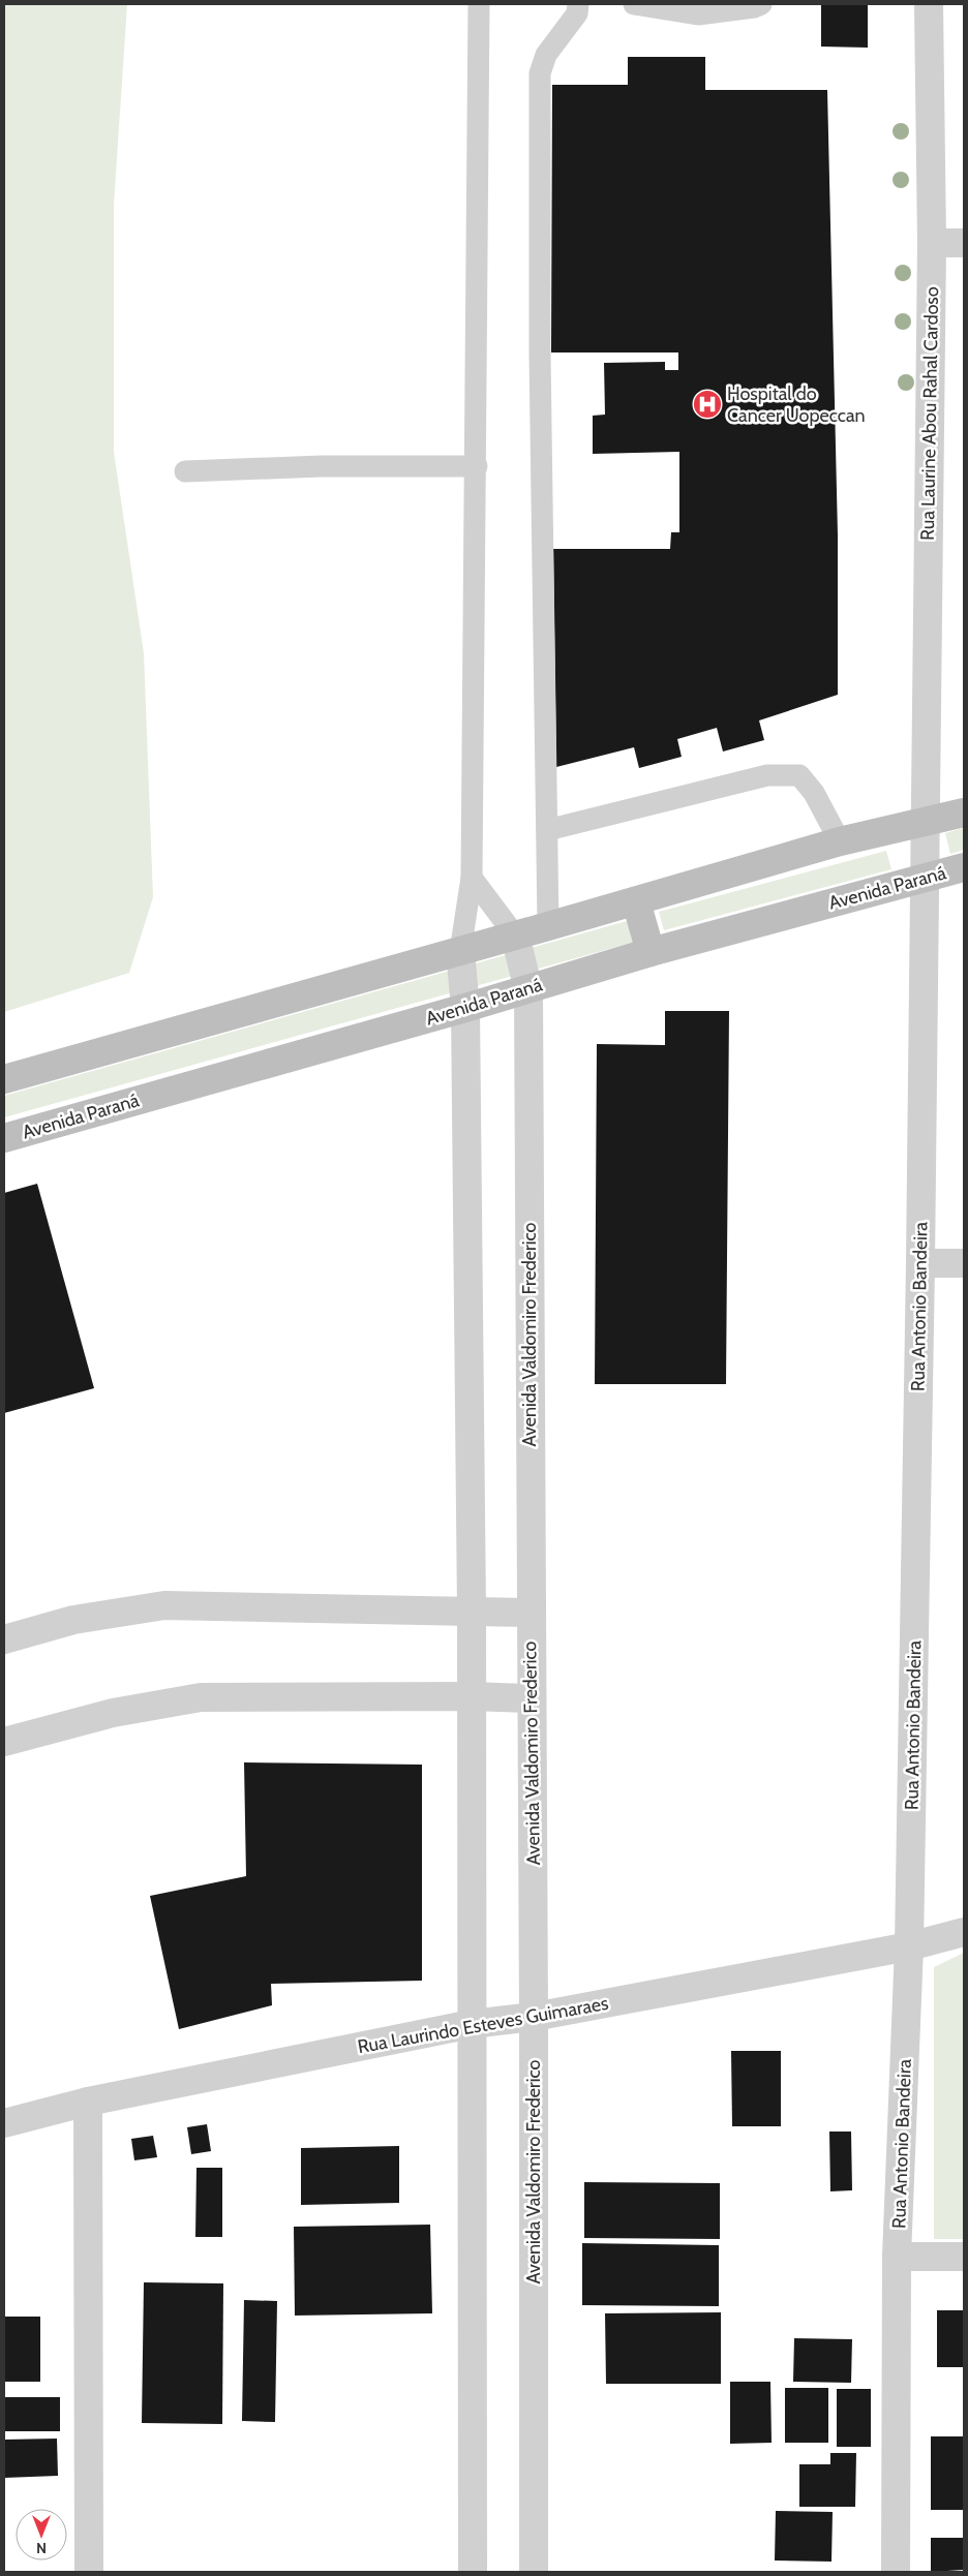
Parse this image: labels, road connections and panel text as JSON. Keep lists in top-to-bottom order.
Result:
{
  "streets": {
    "main road": ["Avenida Paraná"],
    "street": [
      "Rua Laurine Abou Rahal Cardoso",
      "Rua Antonio Bandeira",
      "Avenida Valdomiro Frederico",
      "Rua Laurindo Esteves Guimaraes"
    ]
  },
  "crossings": [
    ["Rua Laurine Abou Rahal Cardoso", "Avenida Paraná"],
    ["Rua Laurine Abou Rahal Cardoso", "Rua Antonio Bandeira"],
    ["Avenida Paraná", "Rua Antonio Bandeira"],
    ["Avenida Paraná", "Avenida Valdomiro Frederico"],
    ["Rua Antonio Bandeira", "Rua Laurindo Esteves Guimaraes"],
    ["Avenida Valdomiro Frederico", "Rua Laurindo Esteves Guimaraes"]
  ],
  "places": {
    "hospital": ["Hospital do Cancer Uopeccan"]
  },
  "north": "bottom"
}
